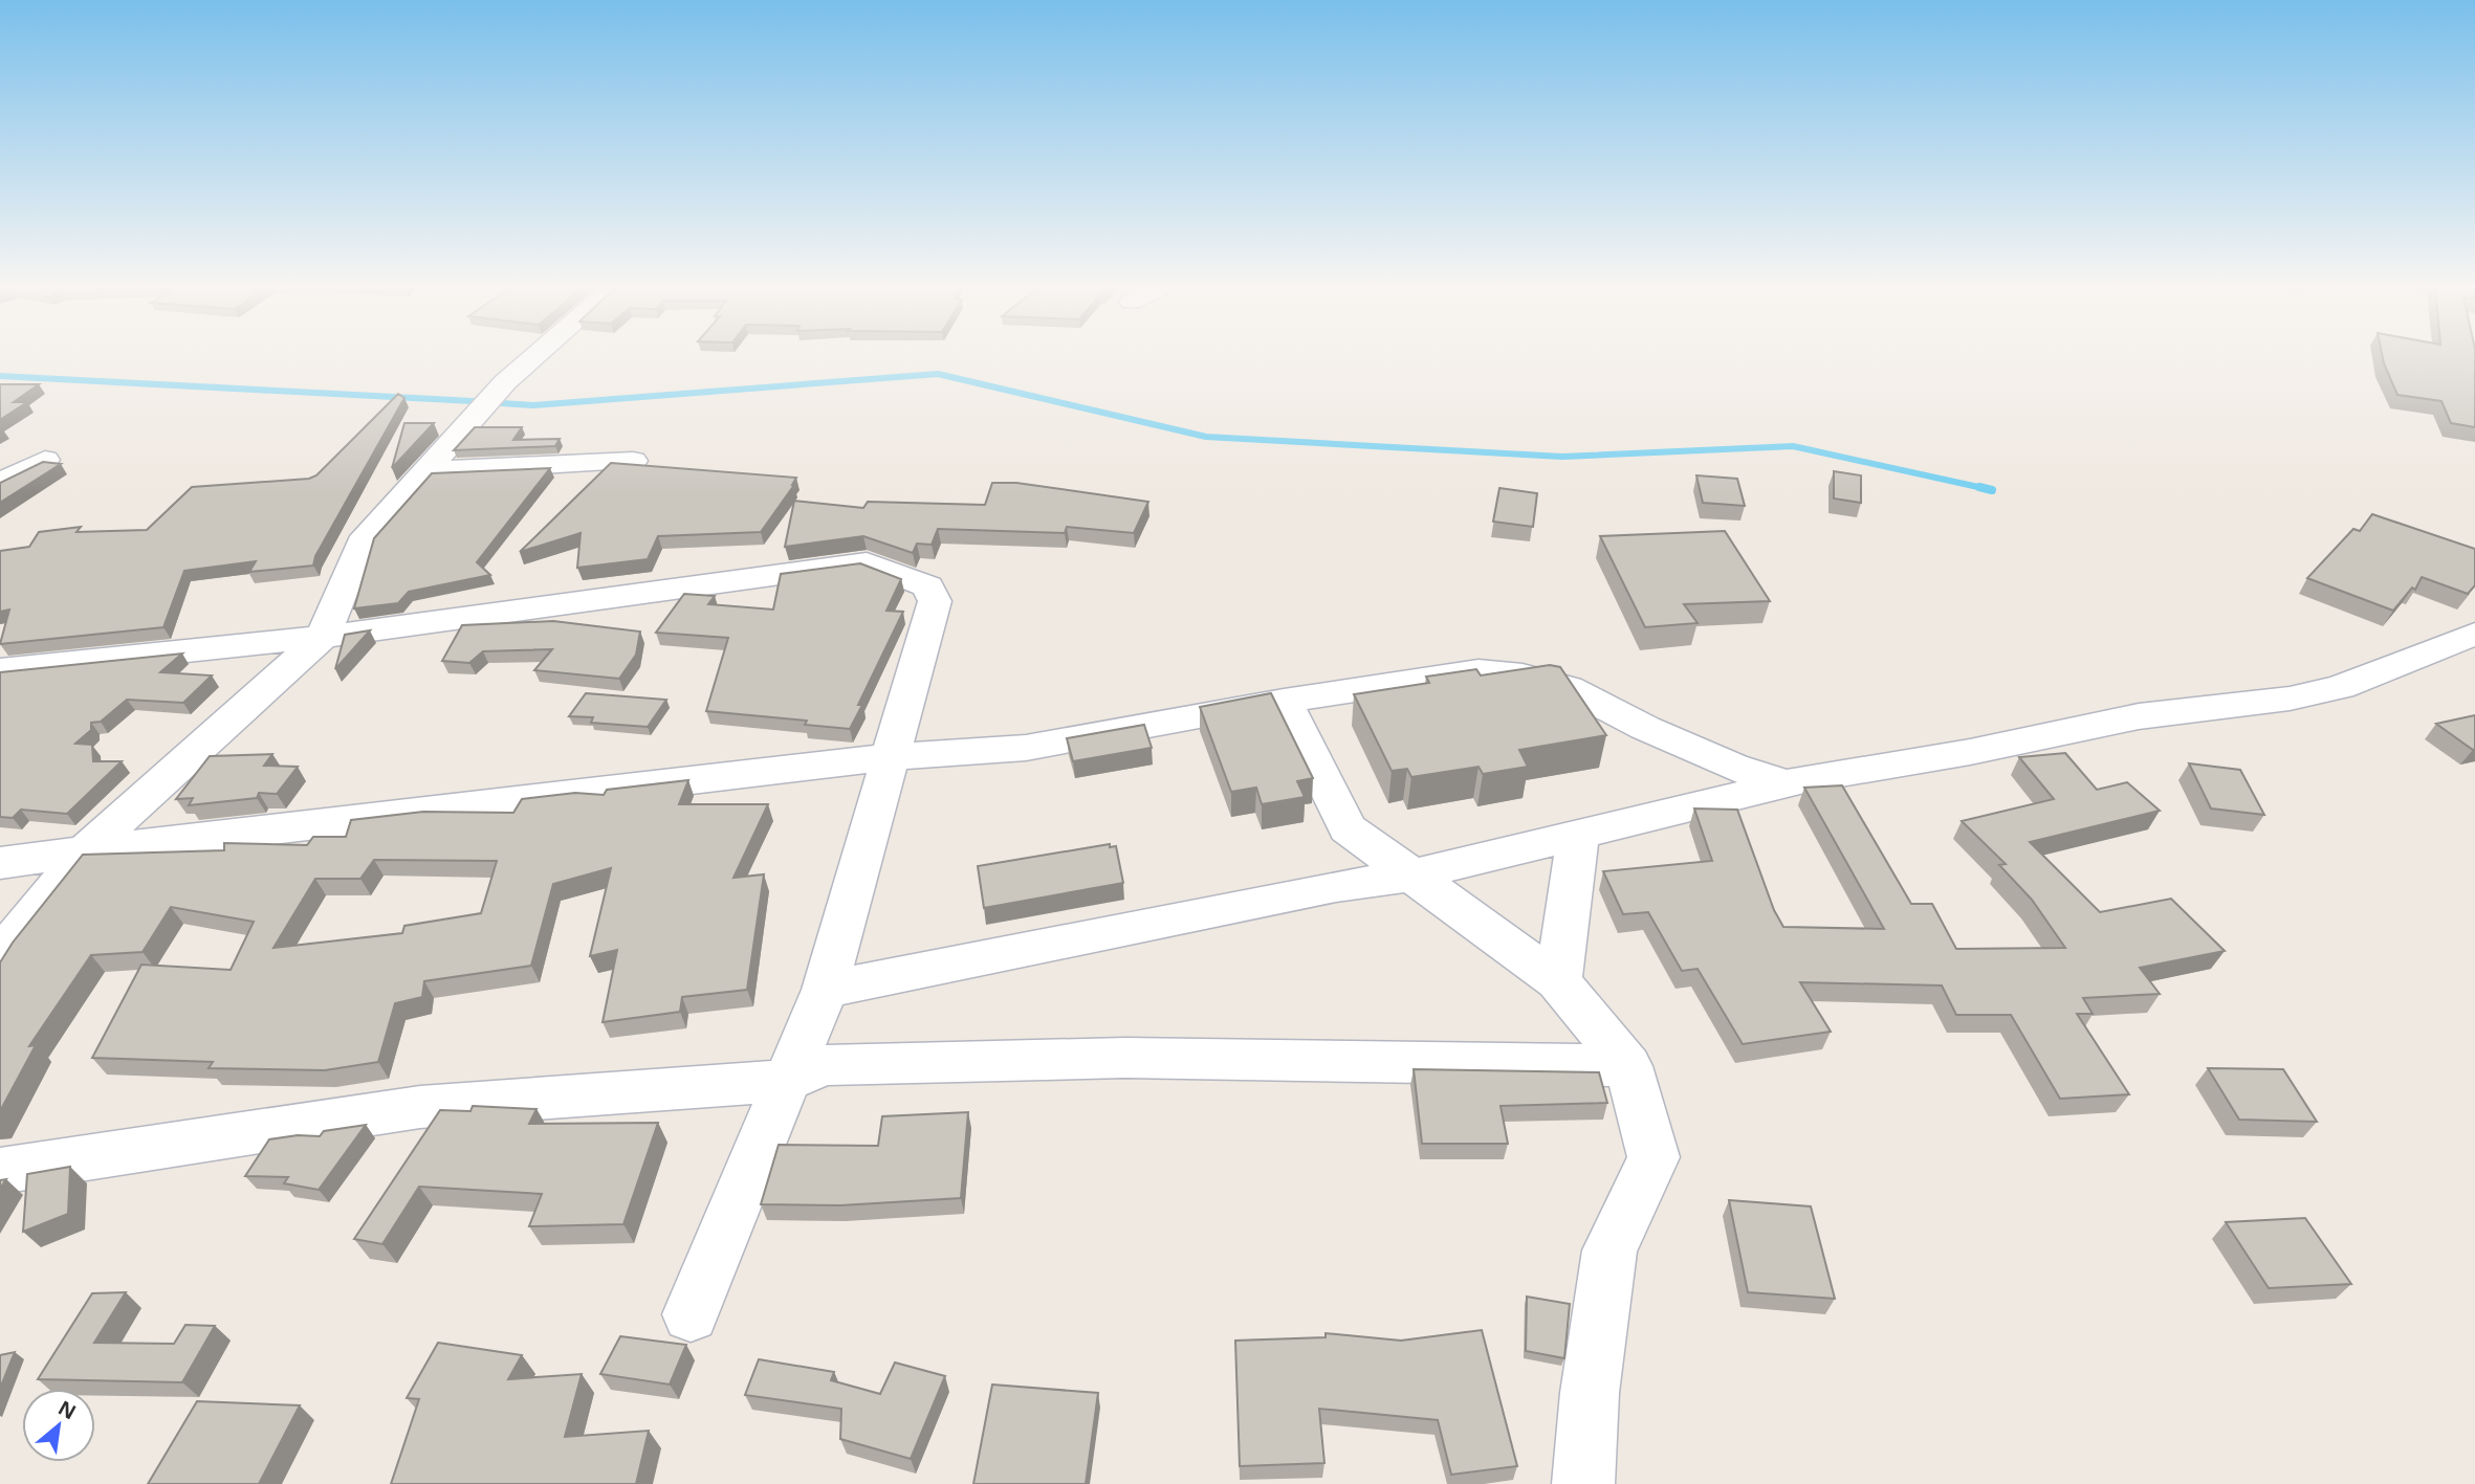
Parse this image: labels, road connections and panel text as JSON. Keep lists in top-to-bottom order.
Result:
{
  "north": "top right"
}
